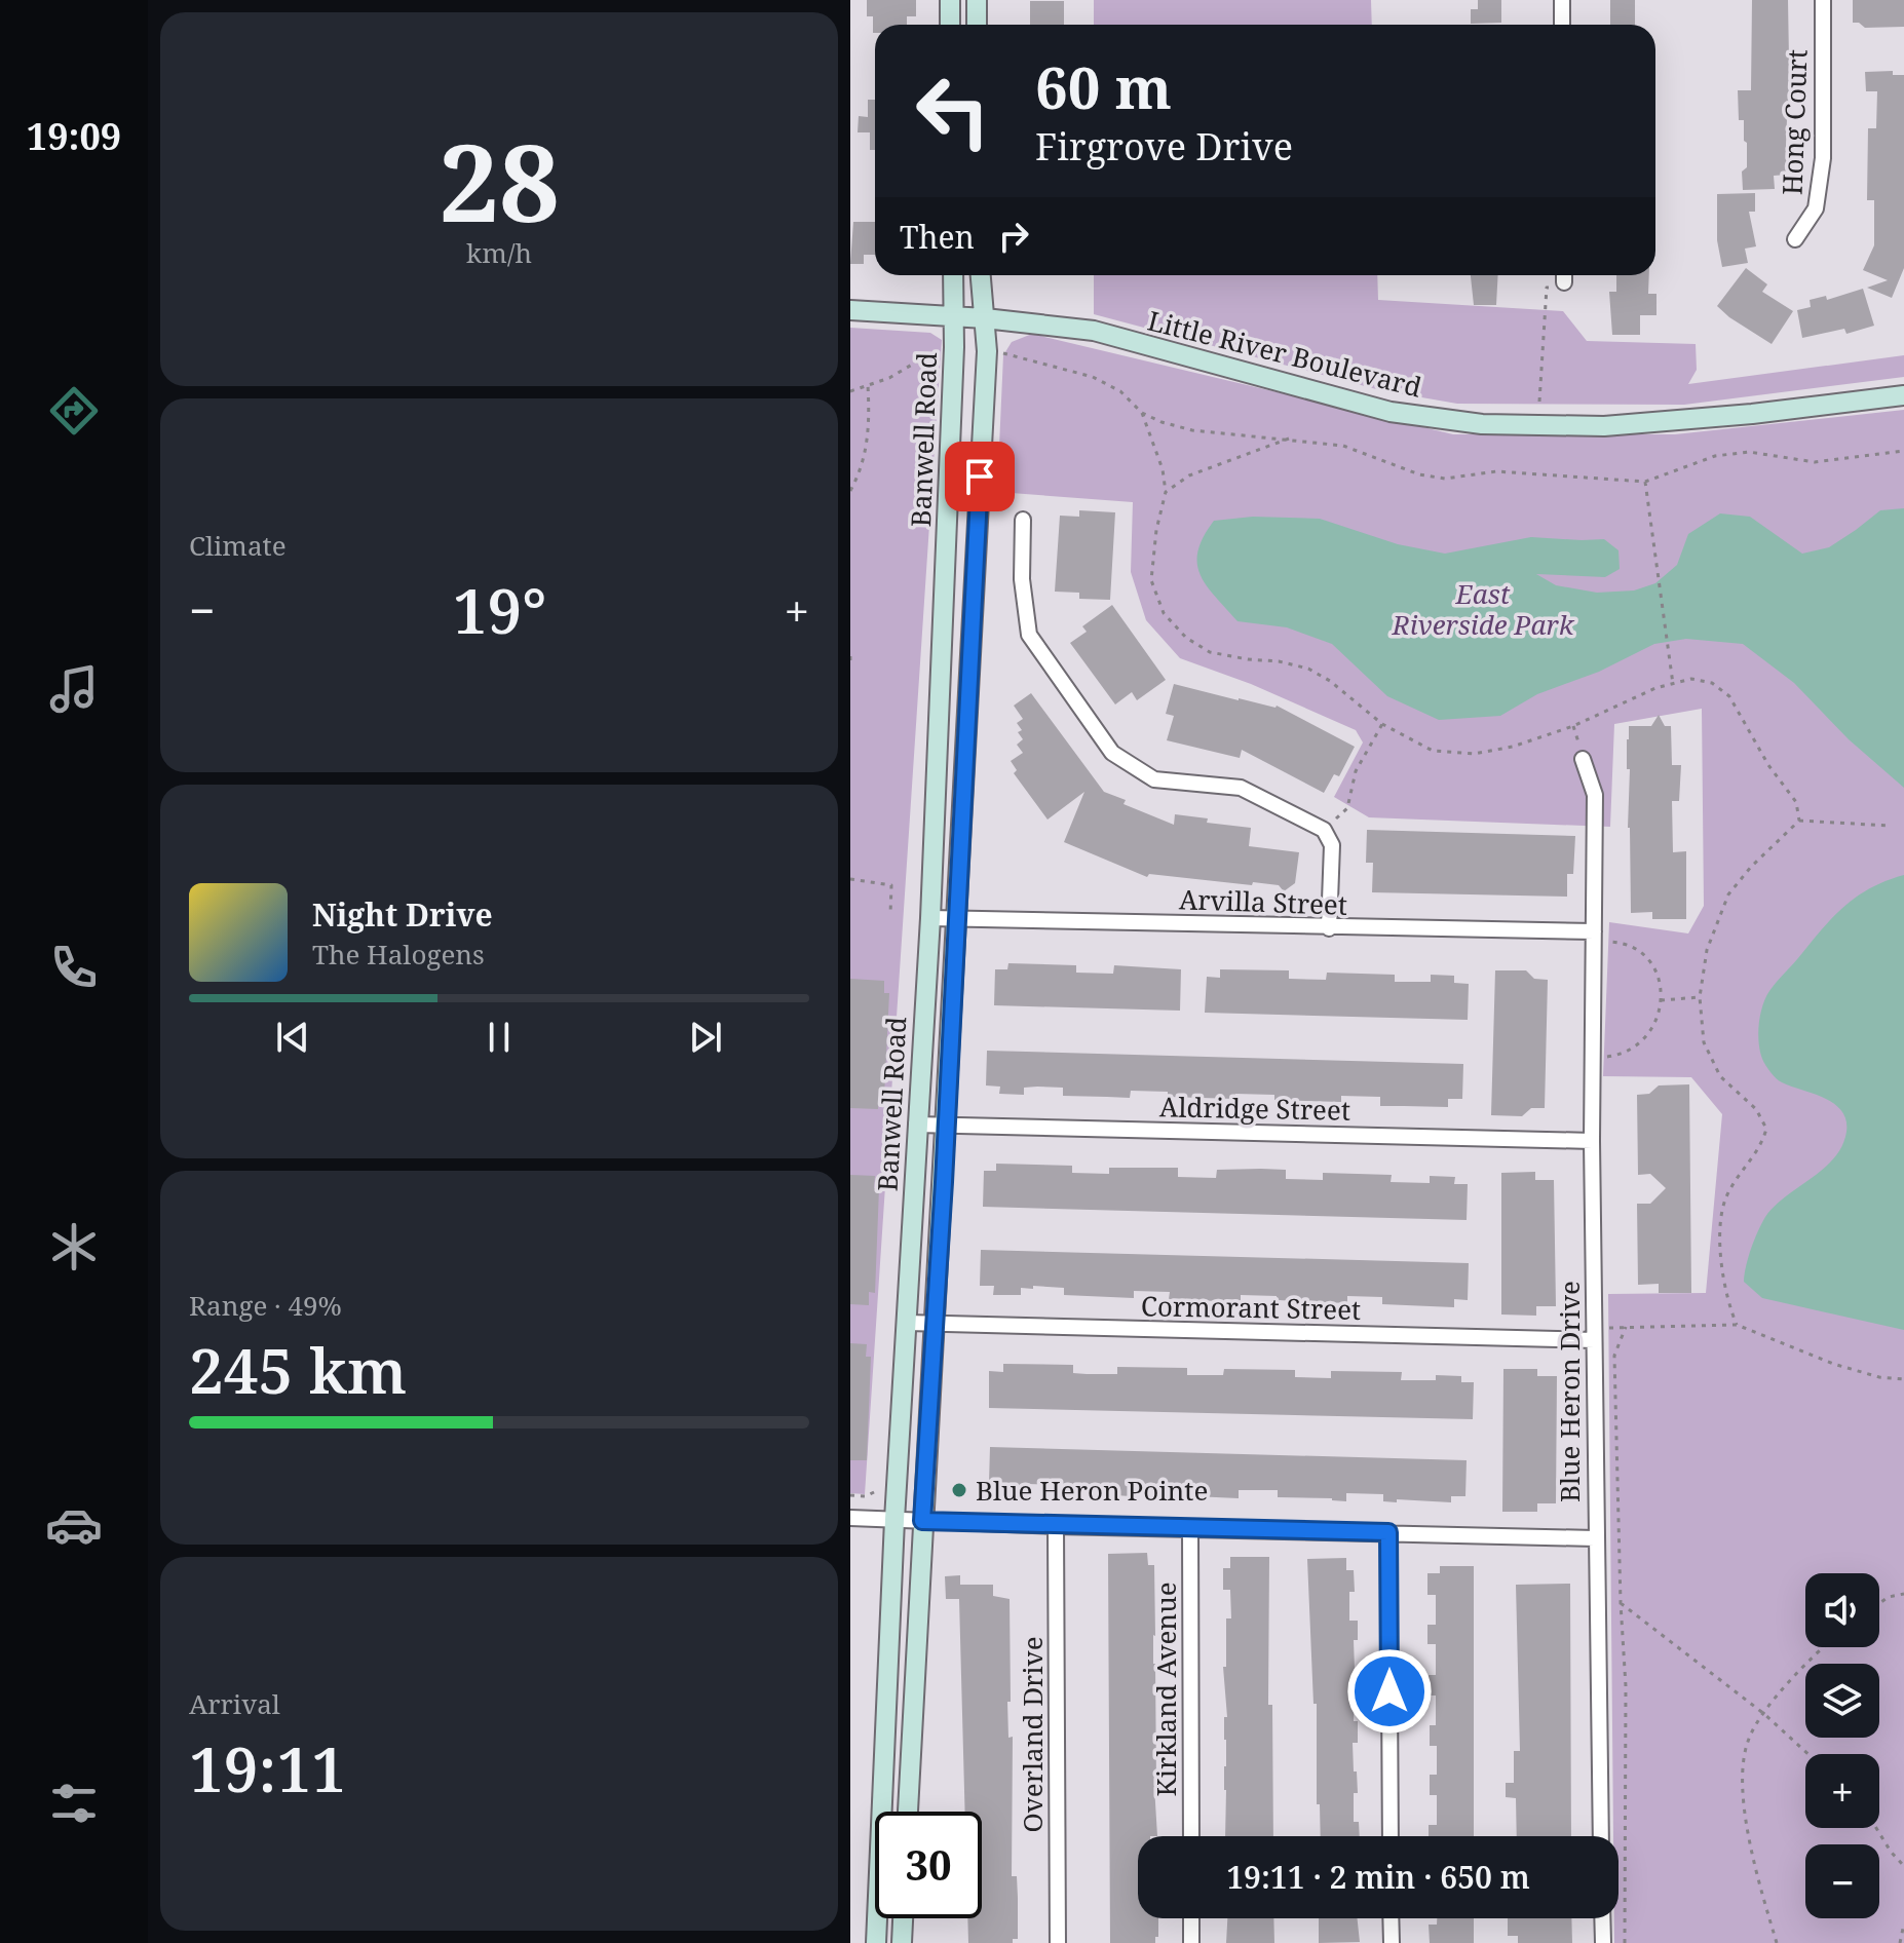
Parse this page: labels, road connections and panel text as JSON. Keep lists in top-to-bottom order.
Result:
{
  "streets": {
    "main road": ["Little River Boulevard", "Banwell Road"],
    "street": [
      "Hong Court",
      "Arvilla Street",
      "Aldridge Street",
      "Cormorant Street",
      "Blue Heron Drive",
      "Kirkland Avenue",
      "Overland Drive"
    ]
  },
  "crossings": [
    ["Little River Boulevard", "Banwell Road"],
    ["Banwell Road", "Arvilla Street"],
    ["Banwell Road", "Aldridge Street"],
    ["Banwell Road", "Cormorant Street"],
    ["Arvilla Street", "Blue Heron Drive"],
    ["Aldridge Street", "Blue Heron Drive"],
    ["Cormorant Street", "Blue Heron Drive"]
  ],
  "parks": ["East Riverside Park"],
  "places": ["Blue Heron Pointe"],
  "page": {
    "tabs": "19:09",
    "tile": [
      ["28", "km/h"],
      "Climate",
      ["Range · 49%", "245 km"],
      ["Arrival", "19:11"]
    ],
    "turn": ["60 m", "Firgrove Drive"],
    "then": "Then",
    "heat": ["−", "19°", "+"],
    "song": ["Night Drive", "The Halogens"],
    "map_buttons": ["+", "−"],
    "limit": "30",
    "trip": "19:11 · 2 min · 650 m"
  }
}
